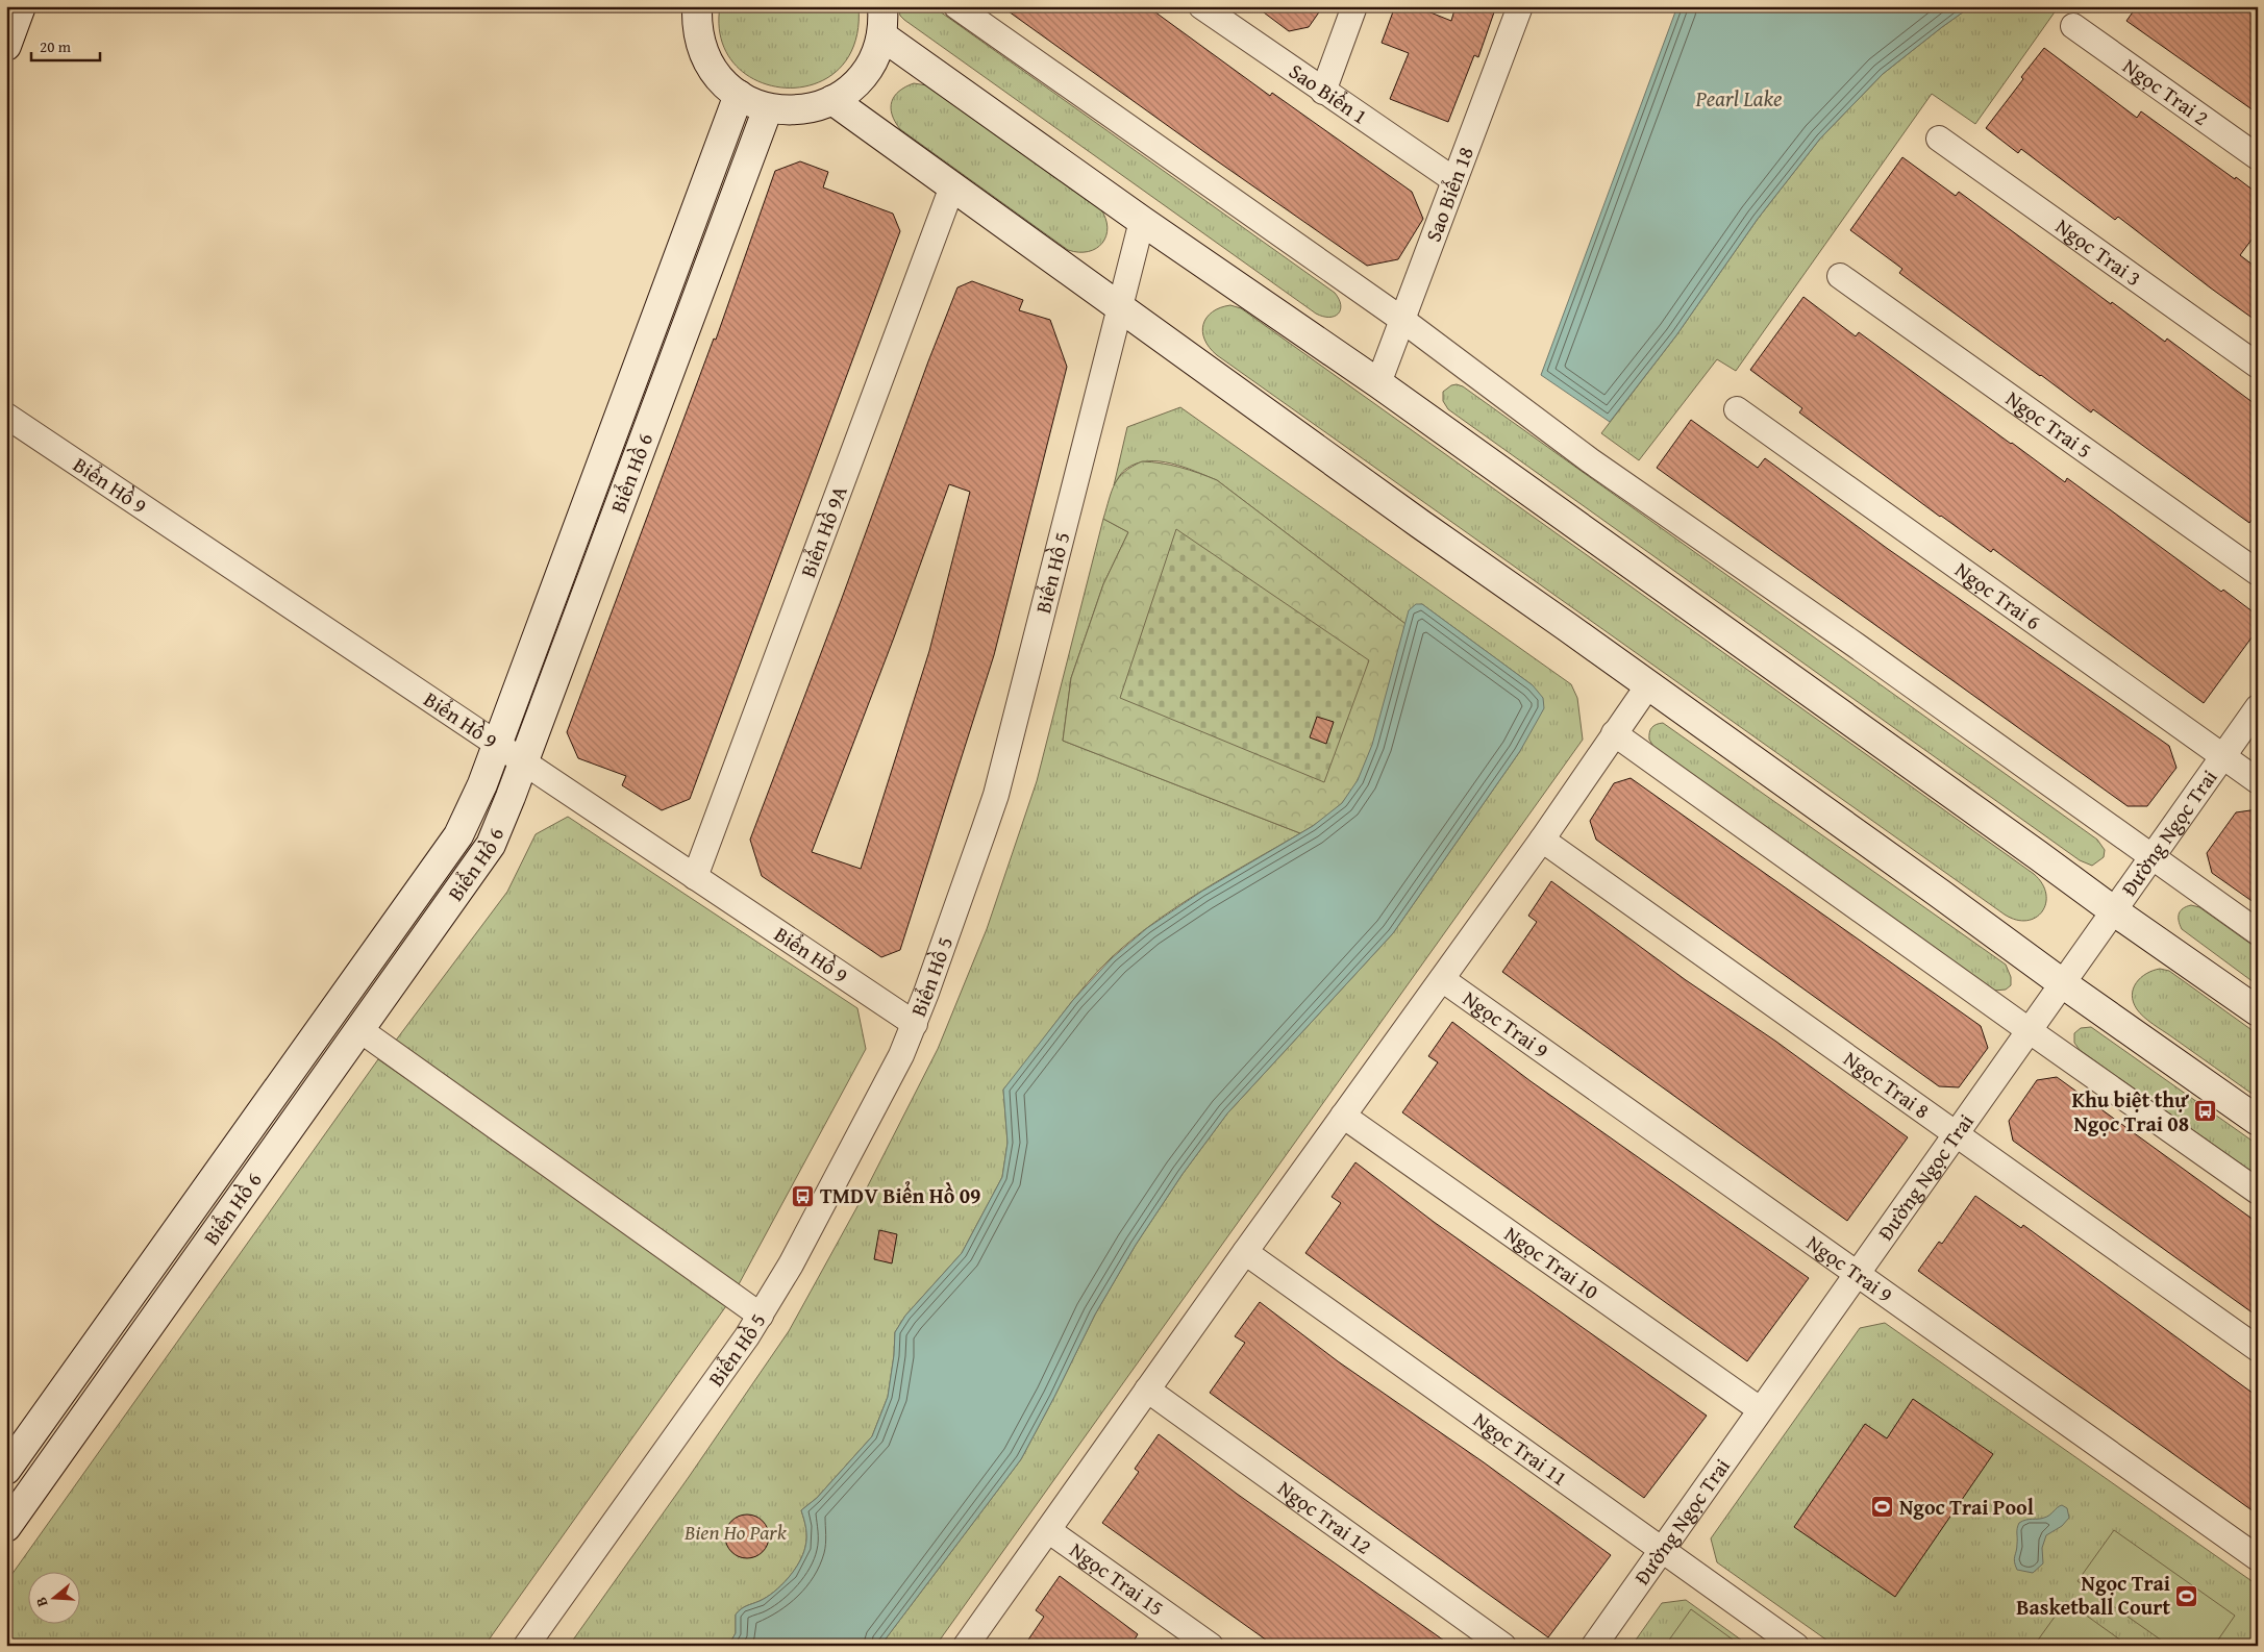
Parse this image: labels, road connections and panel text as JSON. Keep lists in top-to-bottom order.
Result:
{
  "streets": {
    "main road": ["Biển Hồ 6"],
    "street": [
      "Ngọc Trai 2",
      "Sao Biển 1",
      "Sao Biển 18",
      "Ngọc Trai 3",
      "Ngọc Trai 5",
      "Biển Hồ 9",
      "Biển Hồ 9A",
      "Biển Hồ 5",
      "Ngọc Trai 6",
      "Đường Ngọc Trai",
      "Ngọc Trai 9",
      "Ngọc Trai 8",
      "Ngọc Trai 10",
      "Ngọc Trai 11",
      "Ngọc Trai 12",
      "Ngọc Trai 15"
    ]
  },
  "crossings": [
    ["Sao Biển 1", "Sao Biển 18"],
    ["Biển Hồ 6", "Biển Hồ 9"],
    ["Biển Hồ 9", "Biển Hồ 9A"],
    ["Biển Hồ 9", "Biển Hồ 5"],
    ["Ngọc Trai 6", "Đường Ngọc Trai"],
    ["Đường Ngọc Trai", "Ngọc Trai 9"],
    ["Đường Ngọc Trai", "Ngọc Trai 8"],
    ["Đường Ngọc Trai", "Ngọc Trai 10"],
    ["Đường Ngọc Trai", "Ngọc Trai 11"]
  ],
  "water": ["Pearl Lake"],
  "parks": ["Bien Ho Park"],
  "places": {
    "bus stop": ["Khu biệt thự Ngọc Trai 08", "TMDV Biển Hồ 09"],
    "sports": ["Ngoc Trai Pool", "Ngọc Trai Basketball Court"]
  },
  "scale_bar": "20 m",
  "north": "left"
}
